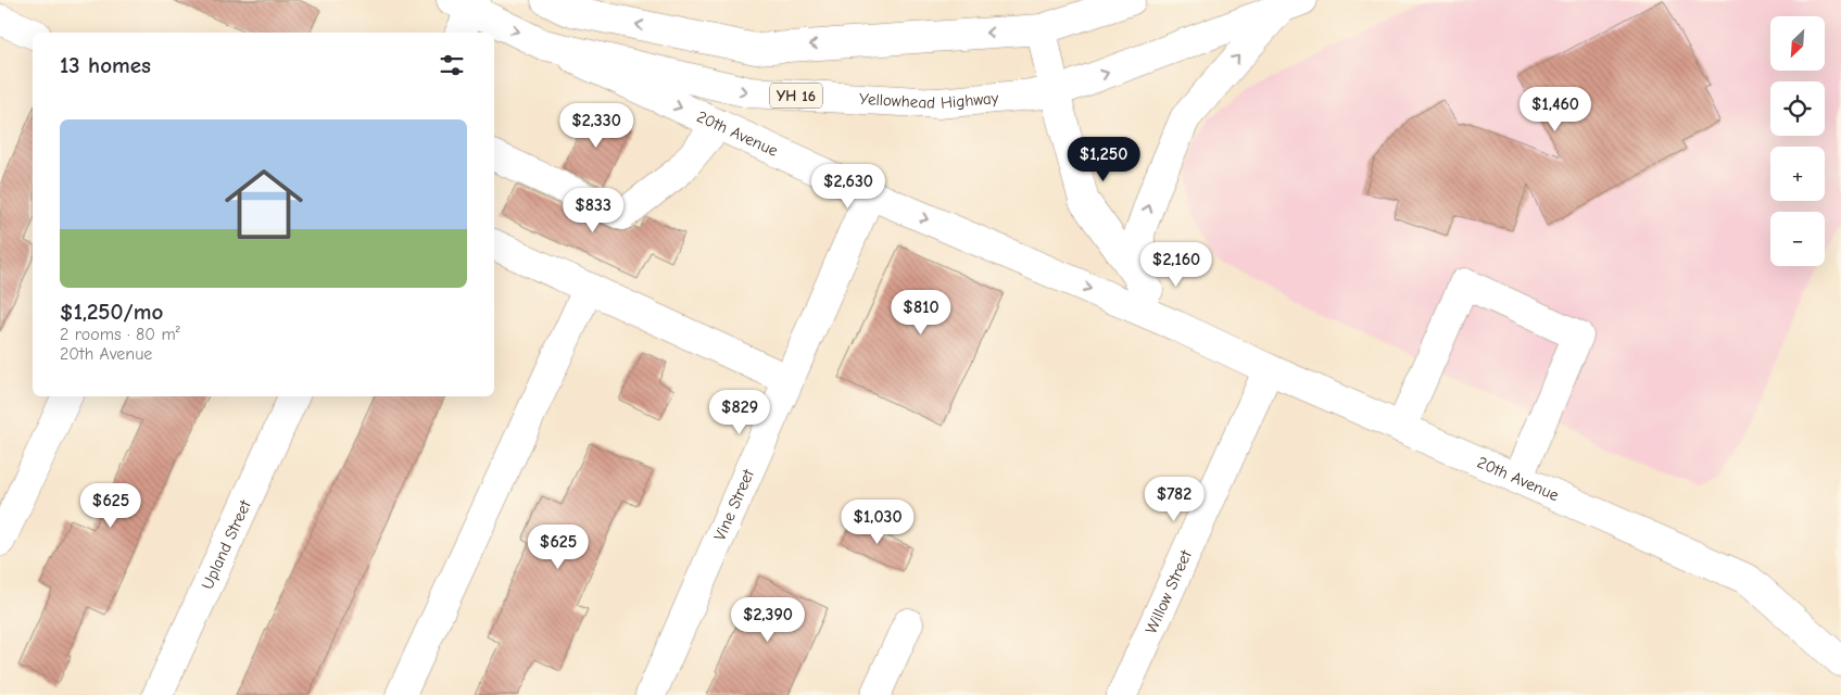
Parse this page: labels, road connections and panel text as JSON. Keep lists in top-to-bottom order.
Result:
{
  "streets": {
    "main road": [
      "YH 16",
      "Yellowhead Highway",
      "20th Avenue",
      "Vine Street",
      "Upland Street",
      "Willow Street"
    ]
  },
  "crossings": [
    ["Yellowhead Highway", "20th Avenue"],
    ["20th Avenue", "Vine Street"],
    ["20th Avenue", "Willow Street"]
  ],
  "north": "bottom left",
  "page": {
    "map_buttons": ["+", "−"],
    "heading": "13 homes",
    "price": [
      "$1,460",
      "$2,330",
      "$1,250",
      "$2,630",
      "$833",
      "$2,160",
      "$810",
      "$829",
      "$782",
      "$625",
      "$1,030",
      "$625",
      "$2,390"
    ],
    "list": [
      {
        "name": "$1,250/mo",
        "note": "2 rooms · 80 m² · 20th Avenue"
      }
    ]
  }
}
